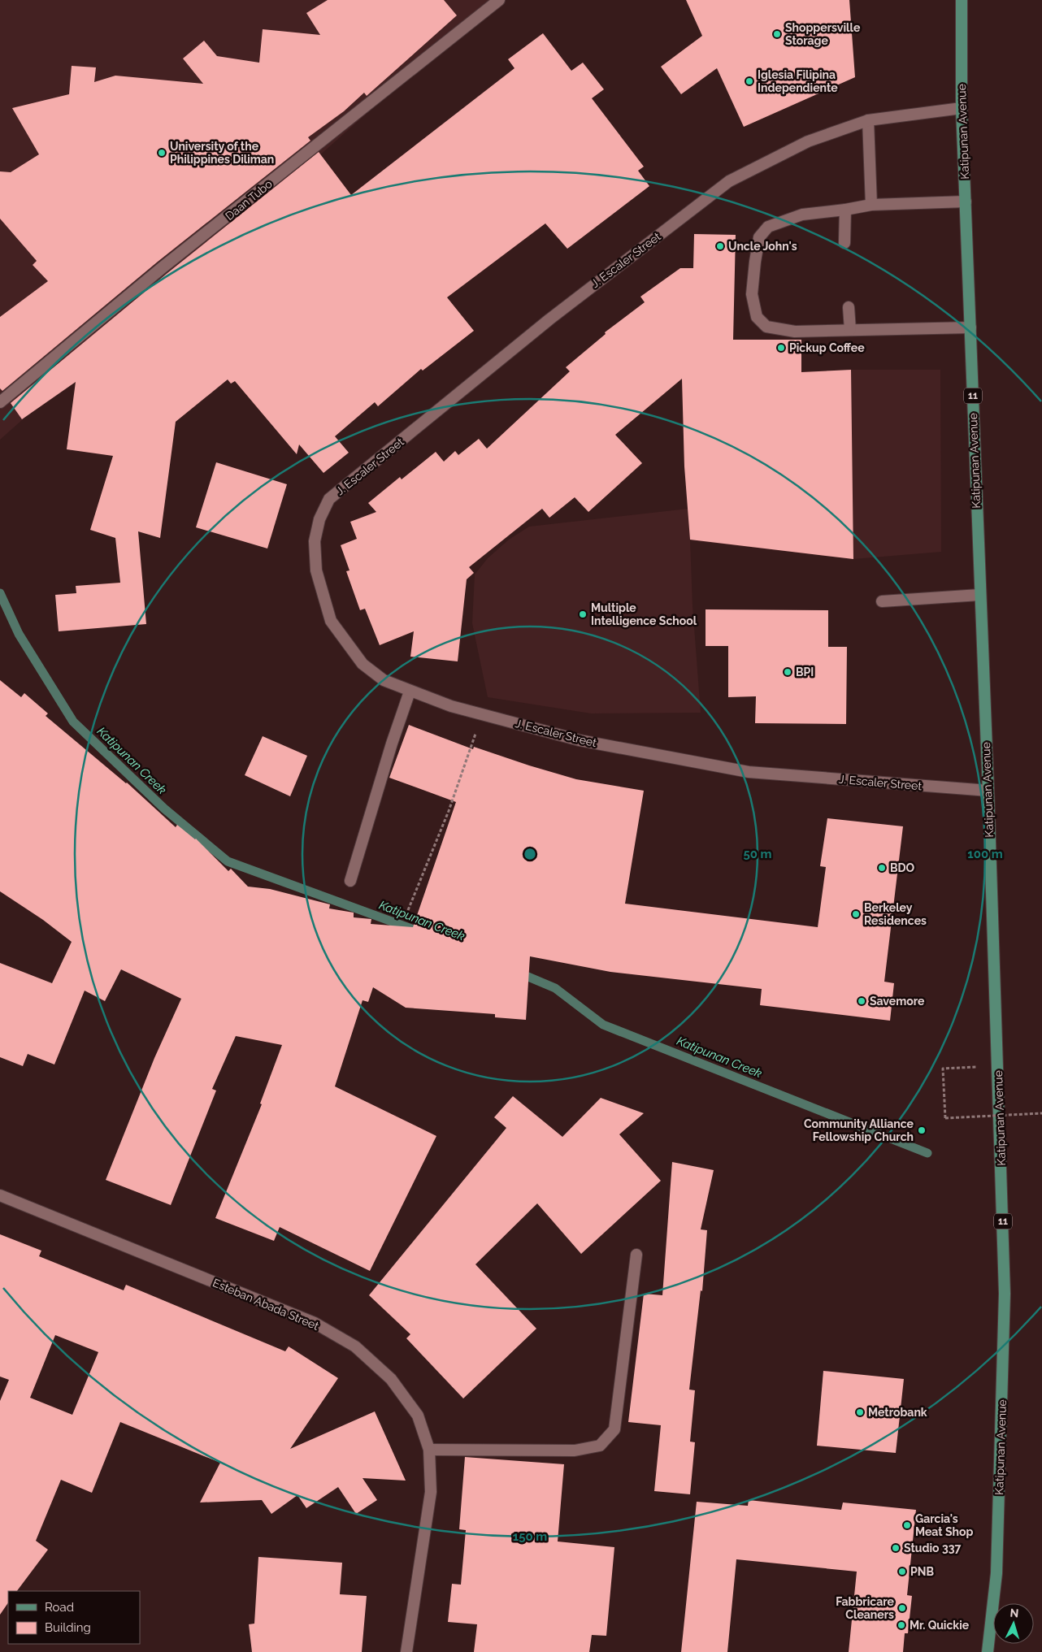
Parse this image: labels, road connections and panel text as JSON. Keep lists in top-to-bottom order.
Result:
{
  "streets": {
    "main road": ["Katipunan Avenue", "11"],
    "street": ["Daan Tubo", "J. Escaler Street", "Esteban Abada Street"]
  },
  "crossings": [
    ["Katipunan Avenue", "J. Escaler Street"]
  ],
  "water": ["Katipunan Creek"],
  "places": [
    "Shoppersville Storage",
    "Iglesia Filipina Independiente",
    "University of the Philippines Diliman",
    "Uncle John's",
    "Pickup Coffee",
    "Multiple Intelligence School",
    "BPI",
    "BDO",
    "Berkeley Residences",
    "Savemore",
    "Community Alliance Fellowship Church",
    "Metrobank",
    "Garcia's Meat Shop",
    "Studio 337",
    "PNB",
    "Fabbricare Cleaners",
    "Mr. Quickie"
  ],
  "legend": ["Road", "Building"],
  "north": "top",
  "rings": ["50 m", "100 m", "150 m"]
}
